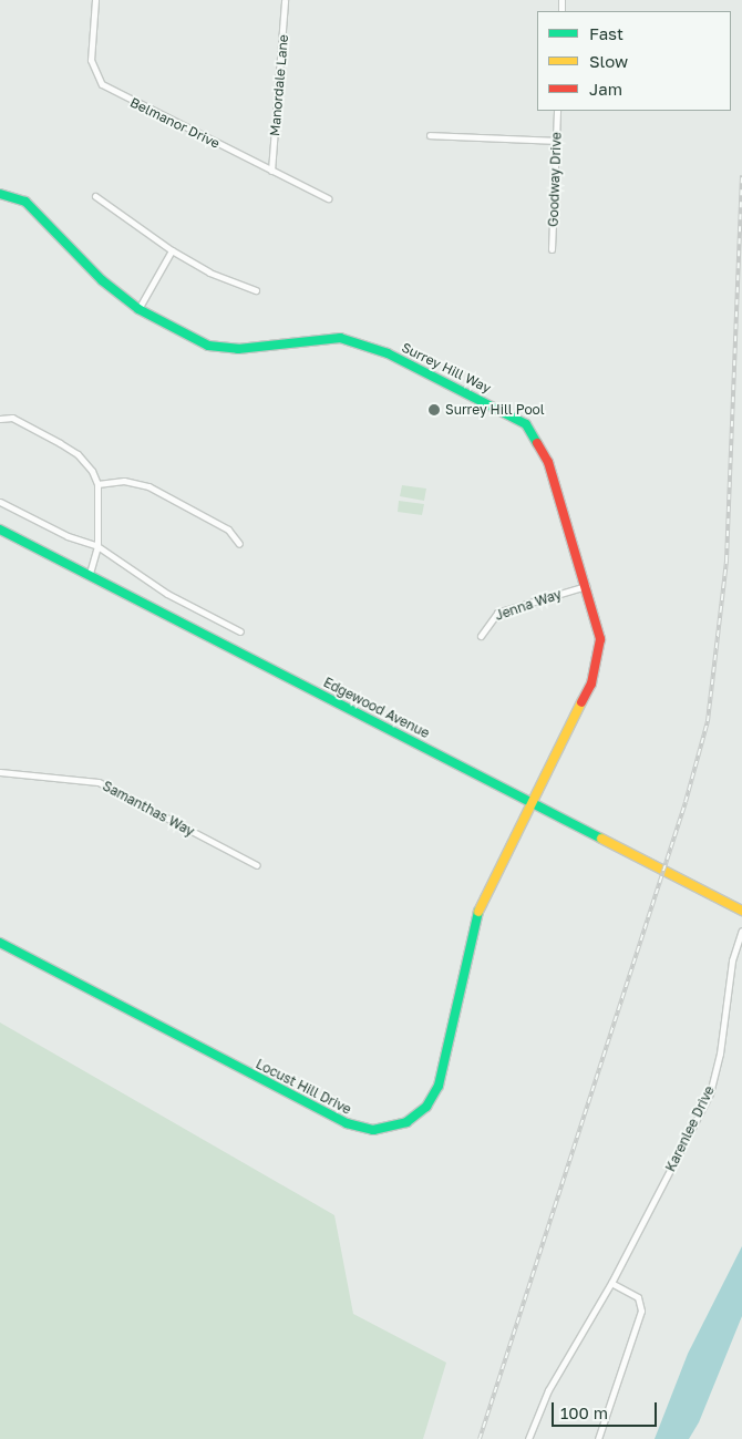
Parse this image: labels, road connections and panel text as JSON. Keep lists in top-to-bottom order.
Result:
{
  "streets": {
    "street": [
      "Manordale Lane",
      "Belmanor Drive",
      "Goodway Drive",
      "Surrey Hill Way",
      "Jenna Way",
      "Edgewood Avenue",
      "Samanthas Way",
      "Locust Hill Drive",
      "Karenlee Drive"
    ]
  },
  "crossings": [
    ["Manordale Lane", "Belmanor Drive"],
    ["Surrey Hill Way", "Jenna Way"],
    ["Surrey Hill Way", "Edgewood Avenue"],
    ["Surrey Hill Way", "Locust Hill Drive"],
    ["Edgewood Avenue", "Locust Hill Drive"]
  ],
  "places": ["Surrey Hill Pool"],
  "legend": ["Fast", "Slow", "Jam"],
  "scale_bar": "100 m"
}
